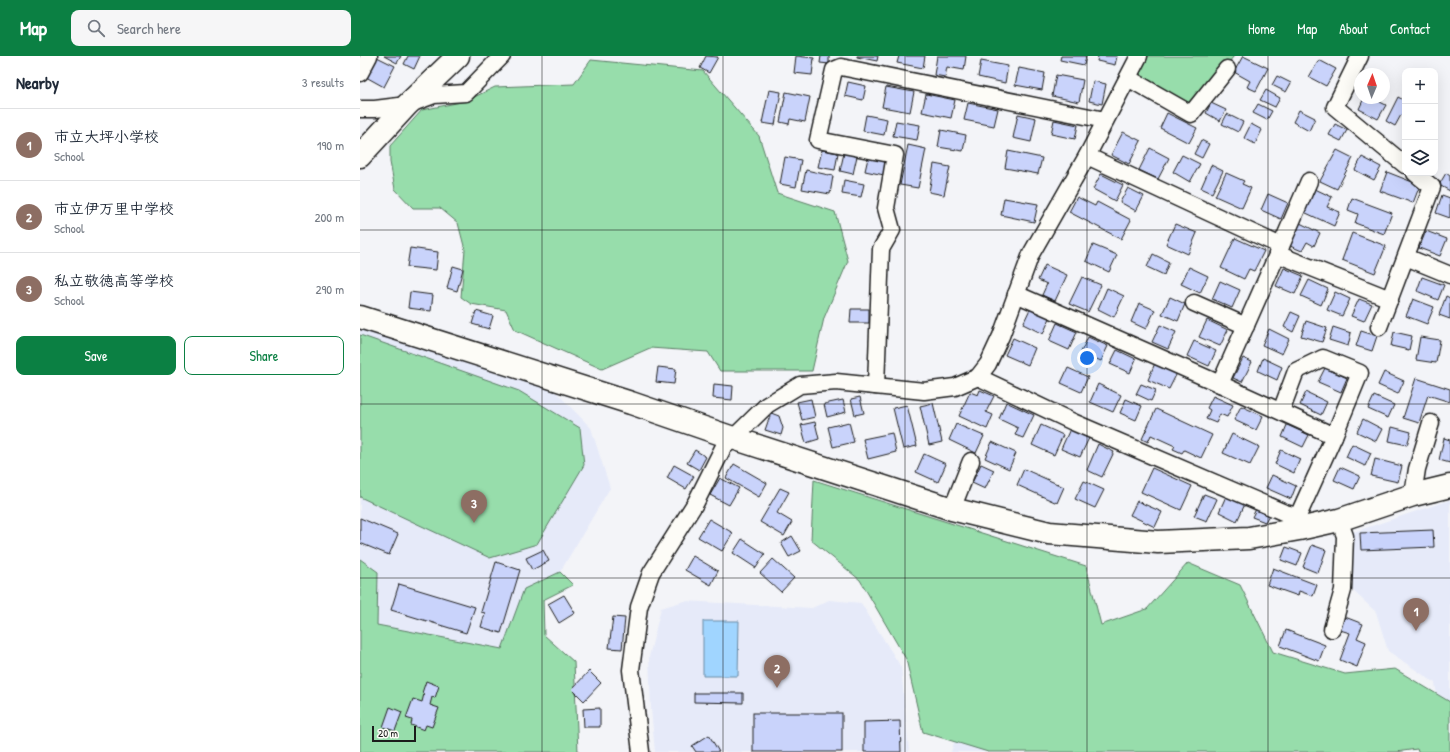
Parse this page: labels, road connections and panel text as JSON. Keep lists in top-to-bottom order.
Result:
{
  "scale_bar": "20 m",
  "north": "top",
  "page": {
    "header": "Map",
    "search": "Search here",
    "nav": [
      "Home",
      "Map",
      "About",
      "Contact"
    ],
    "heading": ["Nearby", "3 results"],
    "map_buttons": ["+", "−"],
    "list": [
      {
        "mark": "1",
        "name": "市立大坪小学校",
        "note": "School",
        "value": "190 m"
      },
      {
        "mark": "2",
        "name": "市立伊万里中学校",
        "note": "School",
        "value": "200 m"
      },
      {
        "mark": "3",
        "name": "私立敬徳高等学校",
        "note": "School",
        "value": "290 m"
      }
    ],
    "buttons": ["Save", "Share"],
    "pins": ["3", "1", "2"],
    "scale": "20 m"
  }
}
